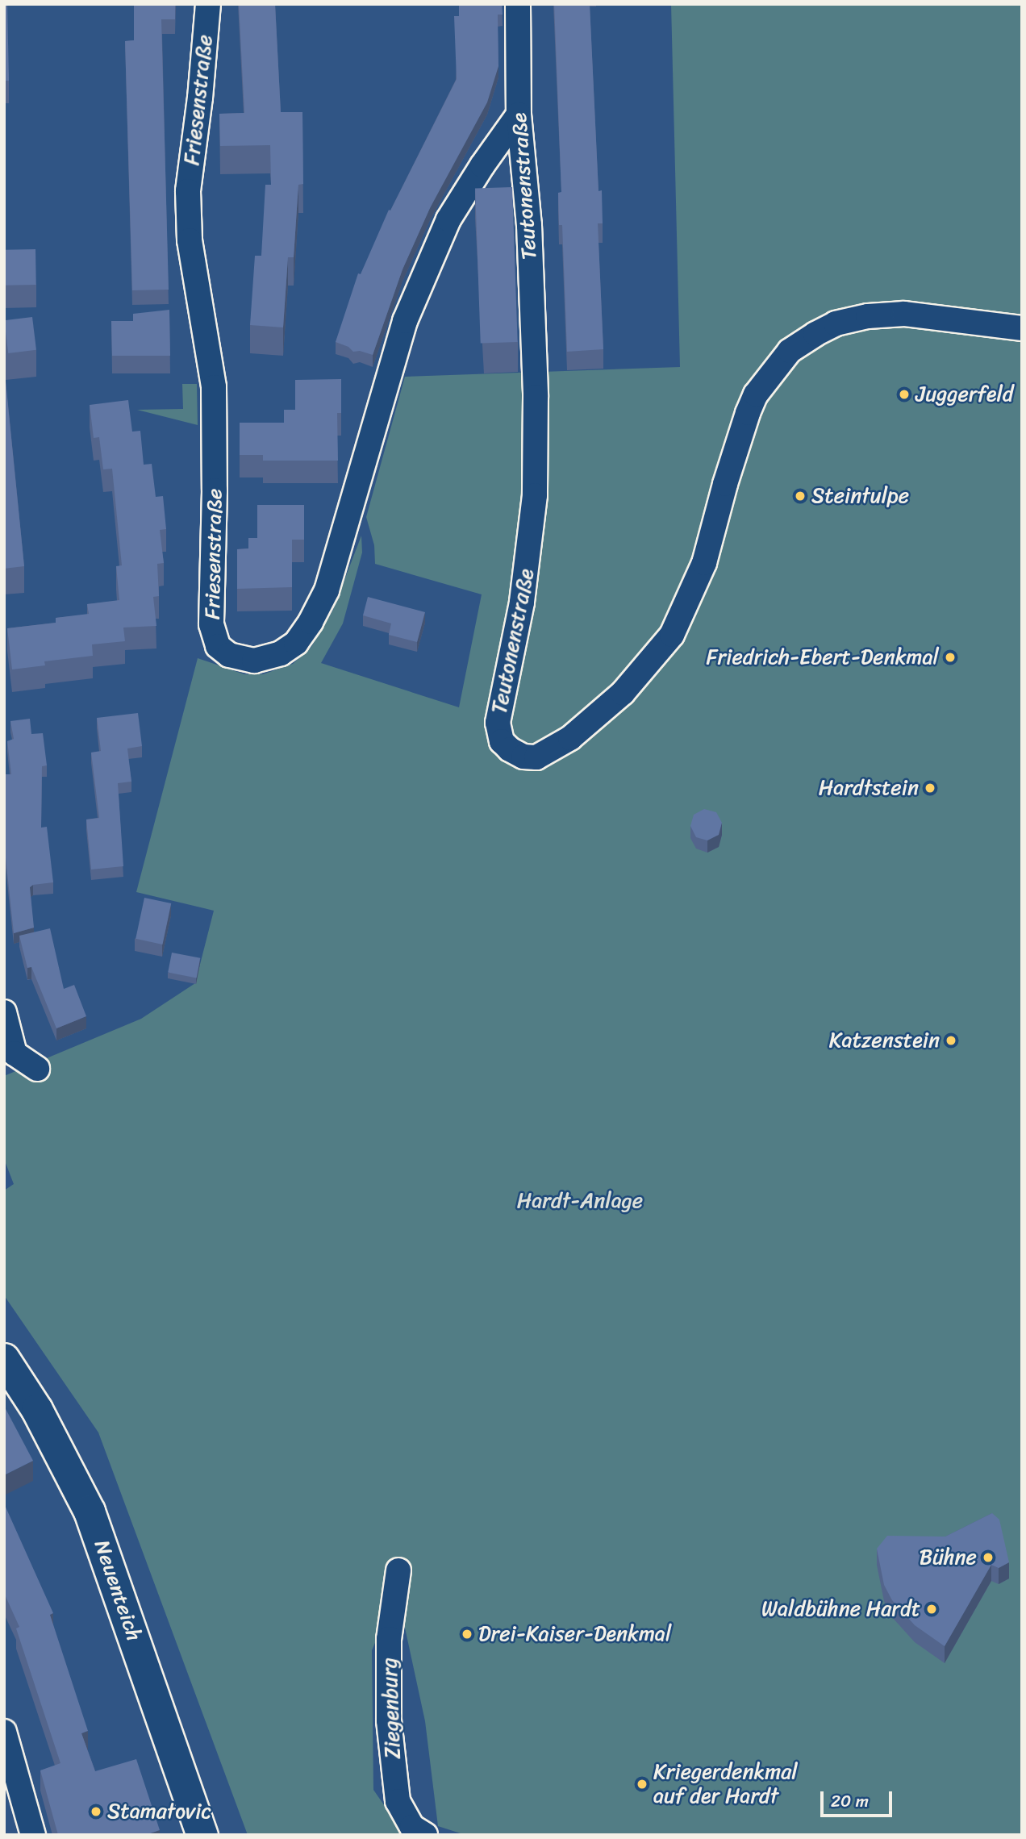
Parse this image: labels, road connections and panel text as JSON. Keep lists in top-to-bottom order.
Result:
{
  "streets": {
    "street": [
      "Friesenstraße",
      "Teutonenstraße",
      "Neuenteich",
      "Ziegenburg"
    ]
  },
  "crossings": [
    ["Friesenstraße", "Teutonenstraße"]
  ],
  "parks": ["Hardt-Anlage"],
  "places": [
    "Juggerfeld",
    "Steintulpe",
    "Friedrich-Ebert-Denkmal",
    "Hardtstein",
    "Katzenstein",
    "Bühne",
    "Waldbühne Hardt",
    "Drei-Kaiser-Denkmal",
    "Kriegerdenkmal auf der Hardt",
    "Stamatovic"
  ],
  "scale_bar": "20 m"
}
